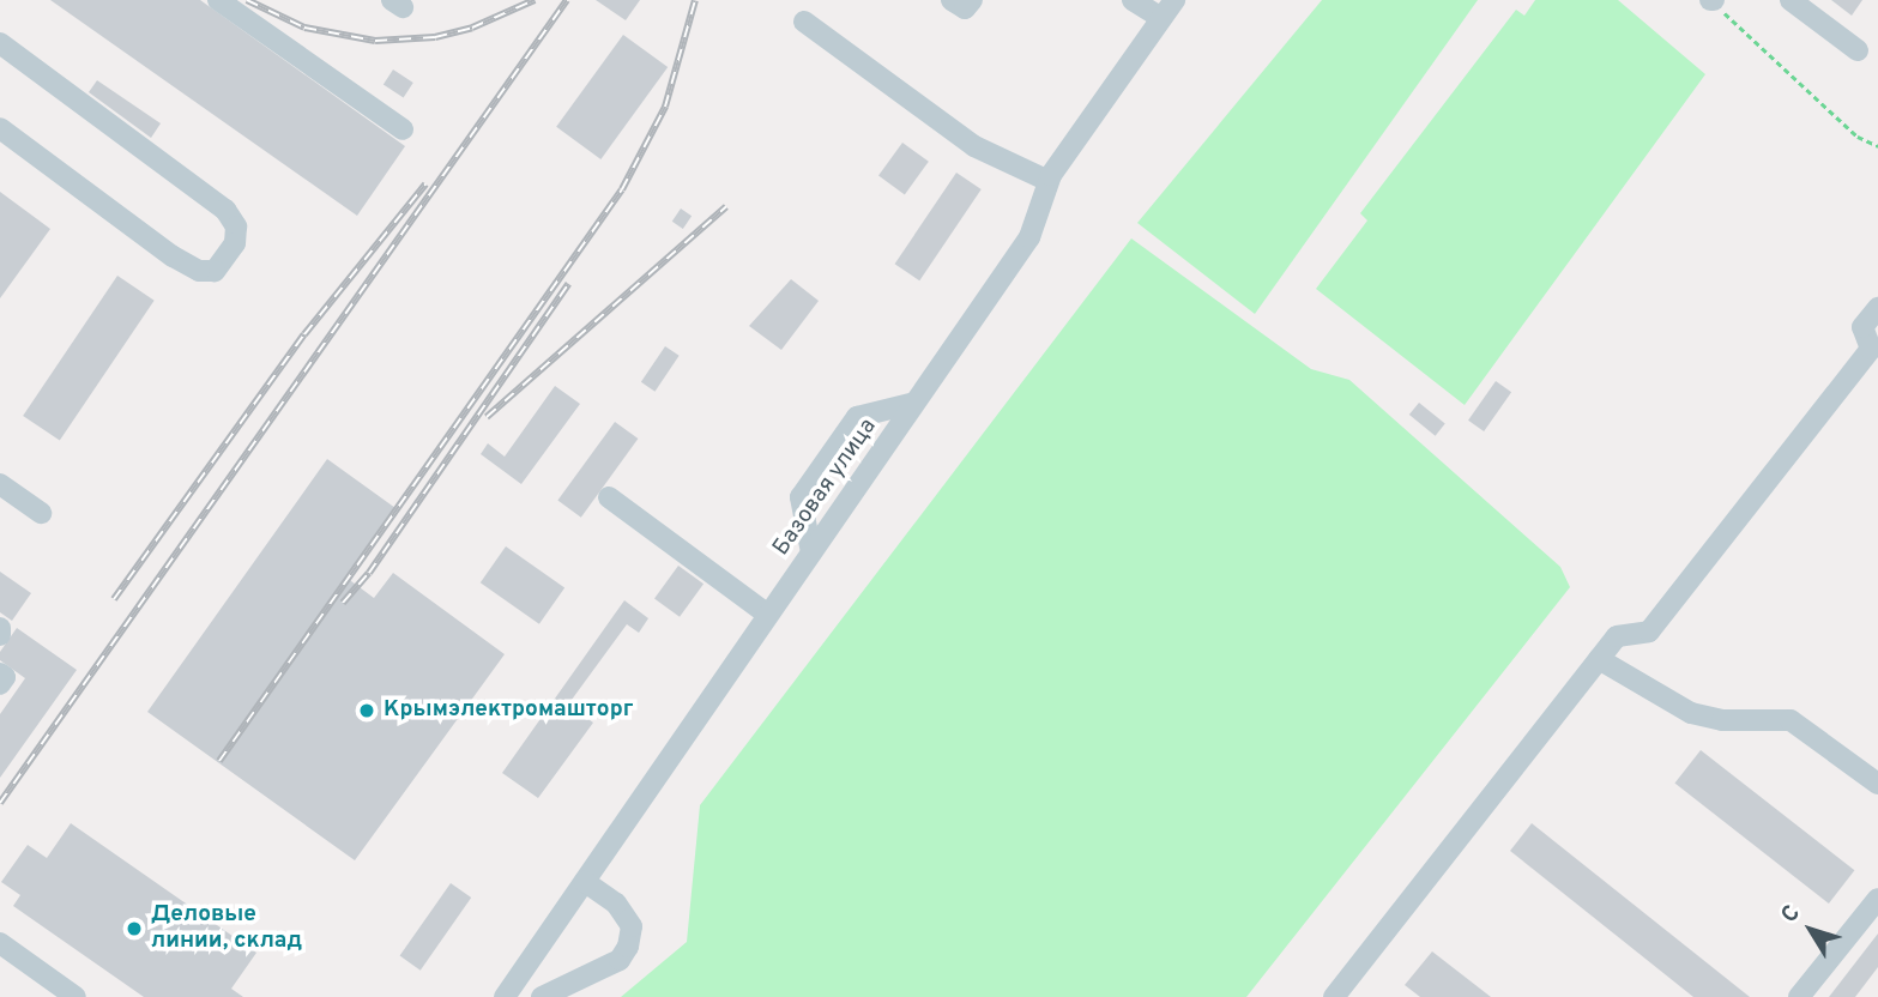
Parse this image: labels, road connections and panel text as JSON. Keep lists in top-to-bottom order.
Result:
{
  "streets": {
    "street": ["Базовая улица"]
  },
  "places": ["Крымэлектромашторг", "Деловые линии, склад"],
  "north": "top left"
}
